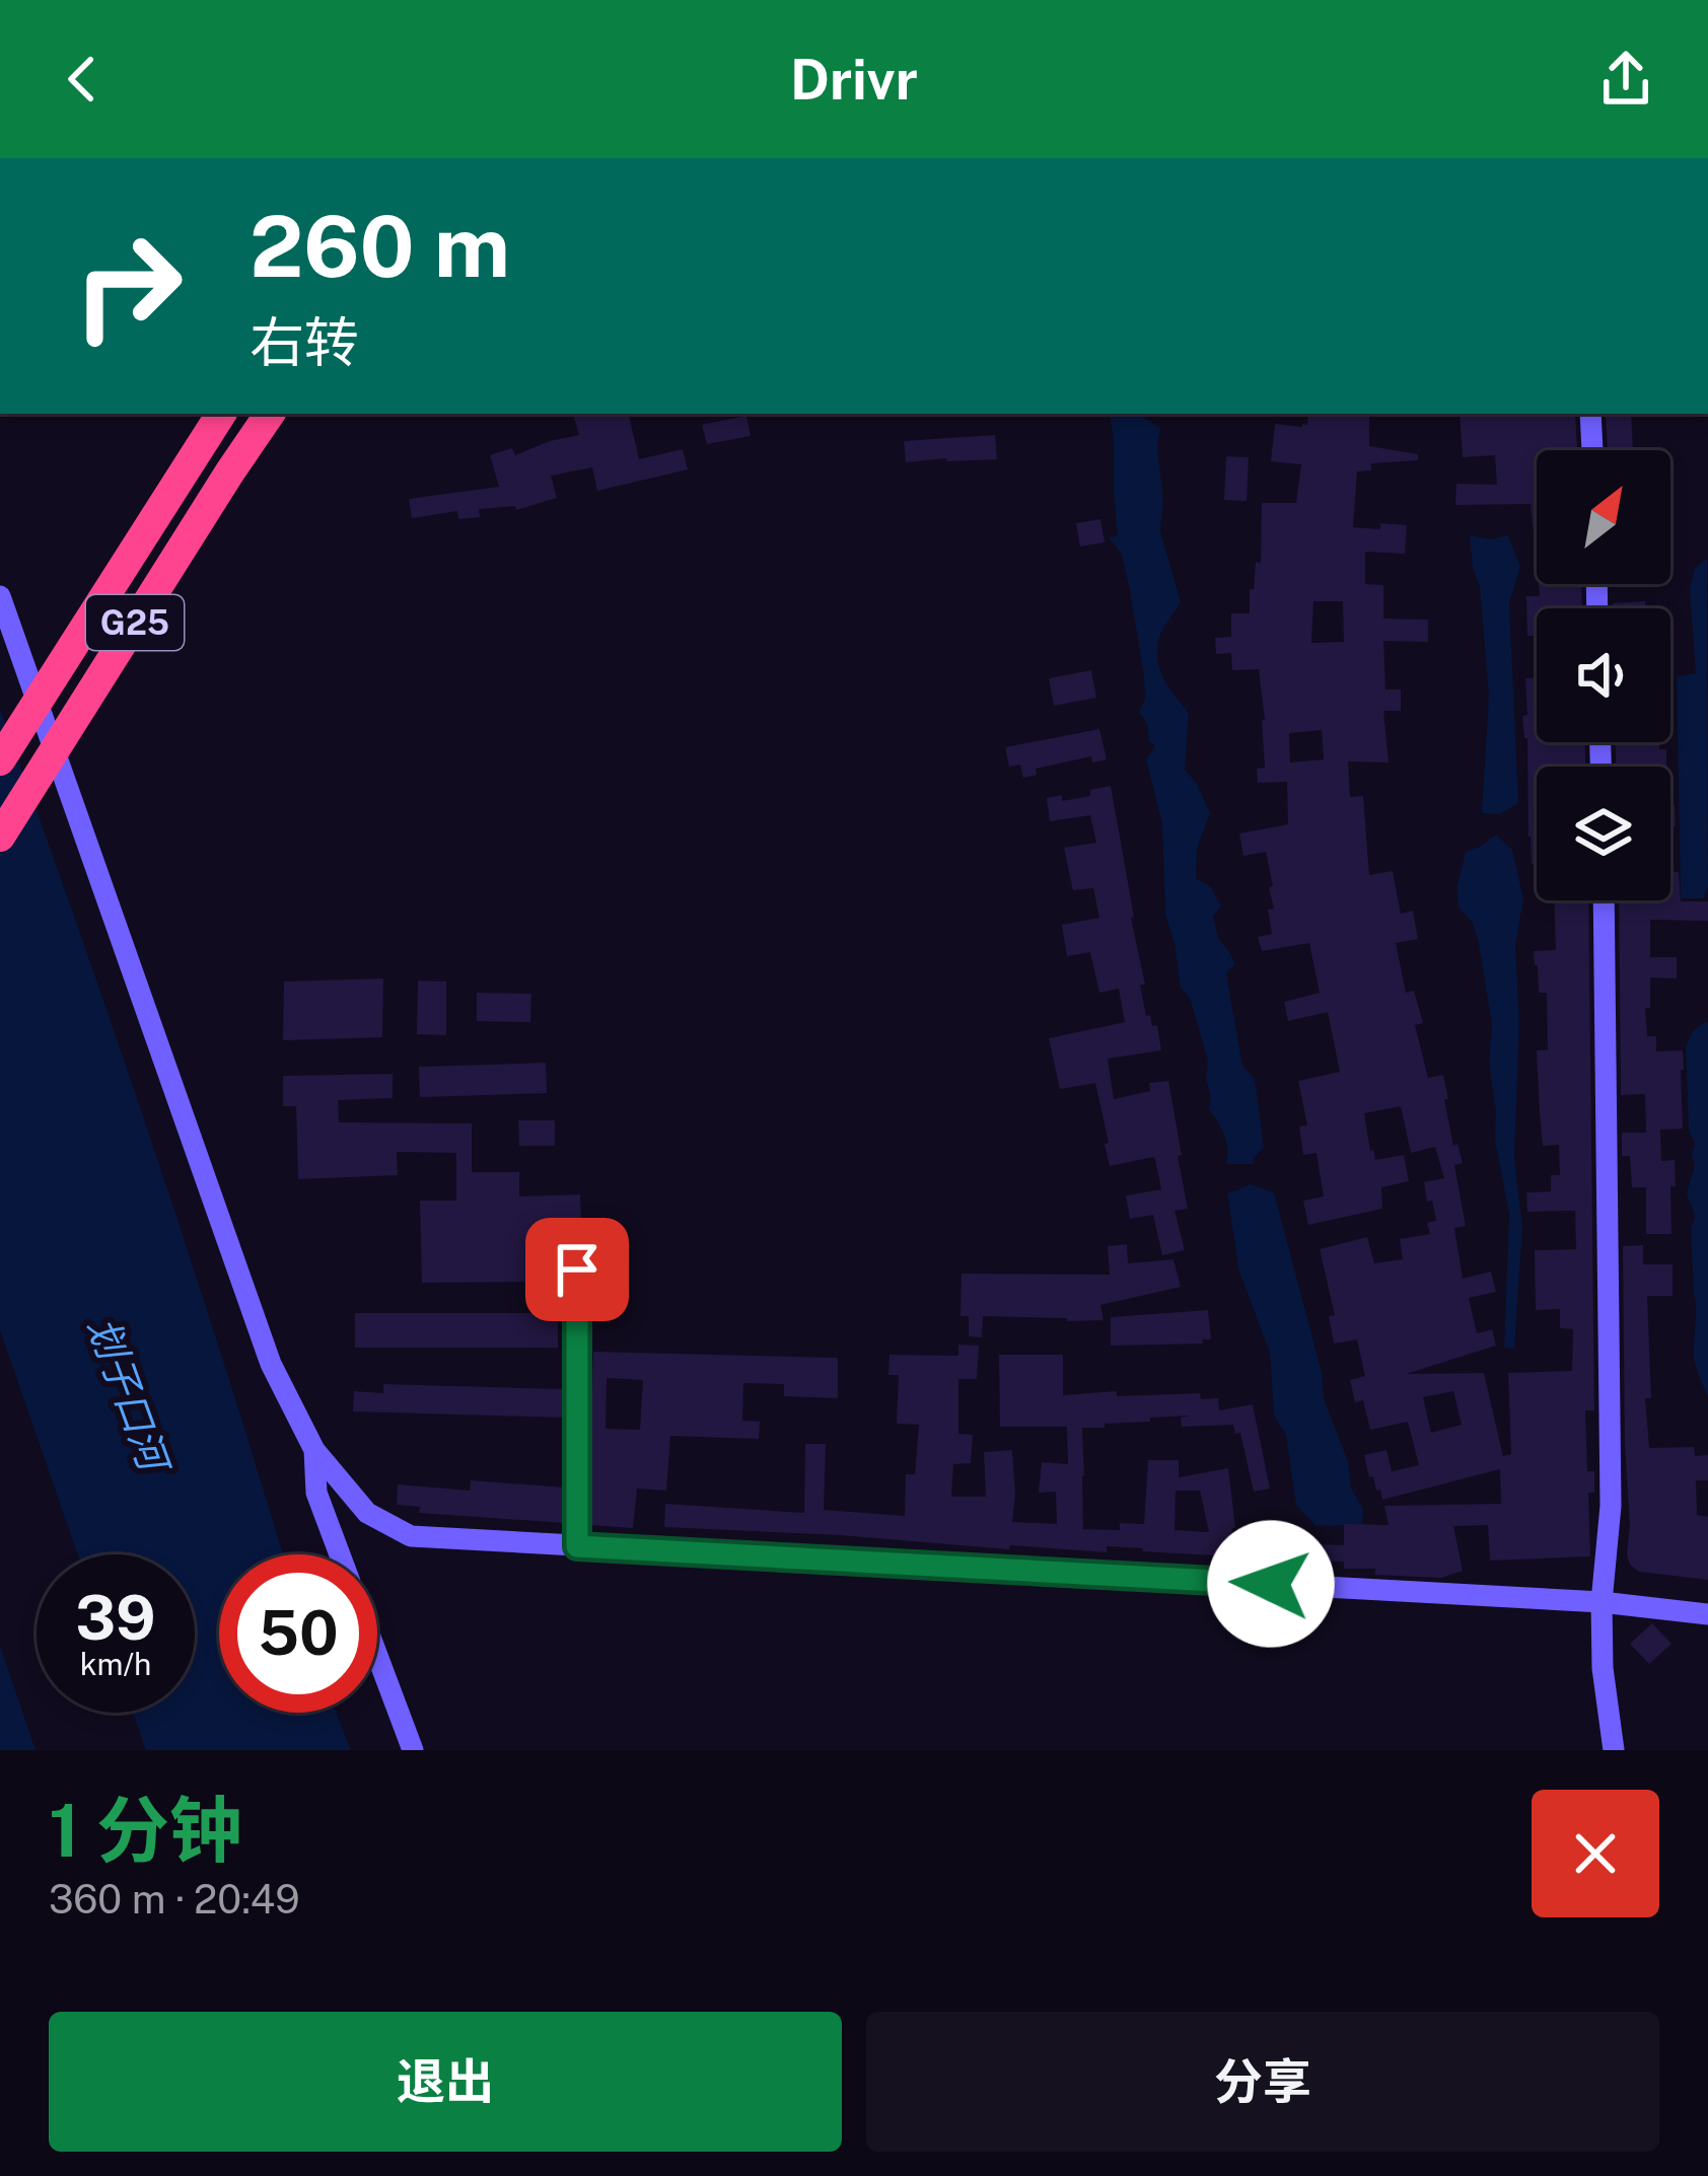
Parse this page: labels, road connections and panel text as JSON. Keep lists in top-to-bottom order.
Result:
{
  "streets": {
    "highway": ["G25"]
  },
  "water": ["划子口河"],
  "north": "top right",
  "page": {
    "header": "Drivr",
    "turn": ["260 m", "右转"],
    "speed": "39 km/h",
    "limit": "50",
    "heading": ["1 分钟", "360 m · 20:49"],
    "buttons": ["退出", "分享"]
  }
}
